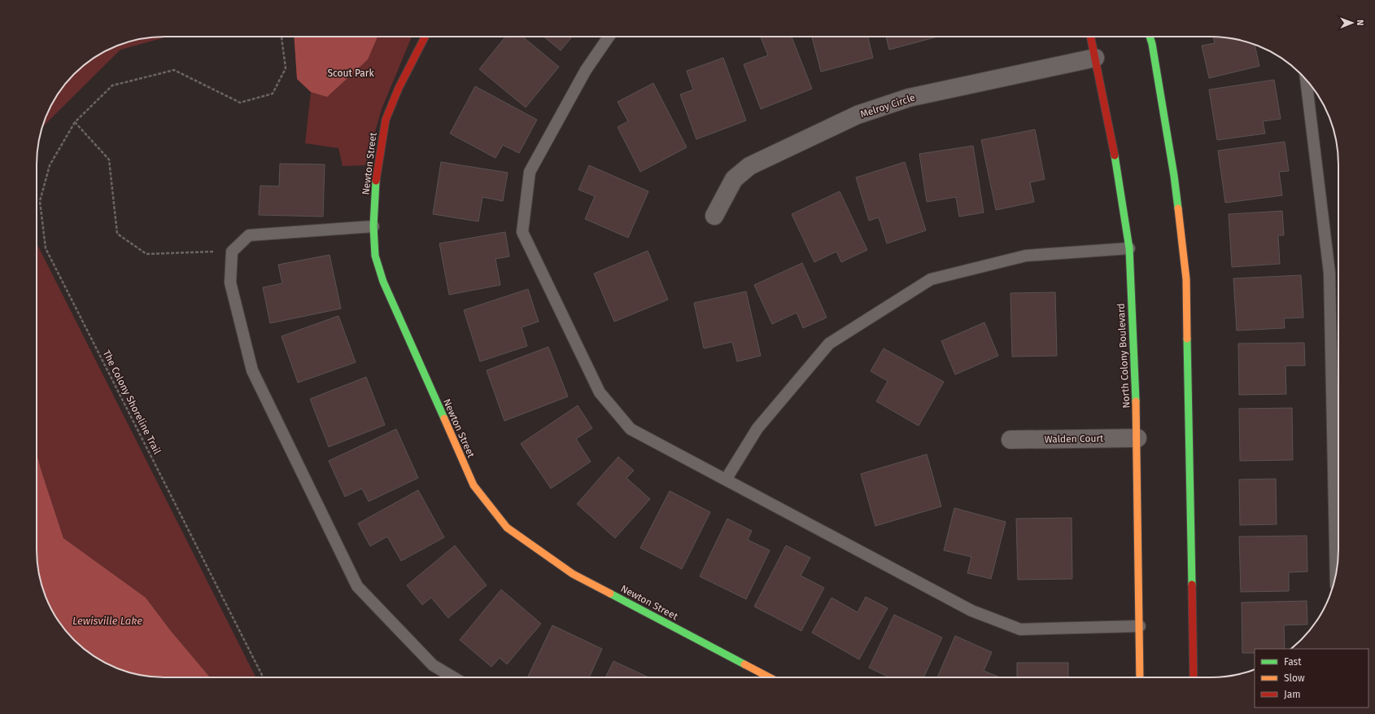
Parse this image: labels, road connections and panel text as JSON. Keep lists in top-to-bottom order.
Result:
{
  "streets": {
    "street": [
      "Melroy Circle",
      "Newton Street",
      "North Colony Boulevard",
      "Walden Court"
    ],
    "path": ["The Colony Shoreline Trail"]
  },
  "crossings": [
    ["Melroy Circle", "North Colony Boulevard"],
    ["North Colony Boulevard", "Walden Court"]
  ],
  "water": ["Lewisville Lake"],
  "parks": ["Scout Park"],
  "legend": ["Fast", "Slow", "Jam"],
  "north": "right"
}
